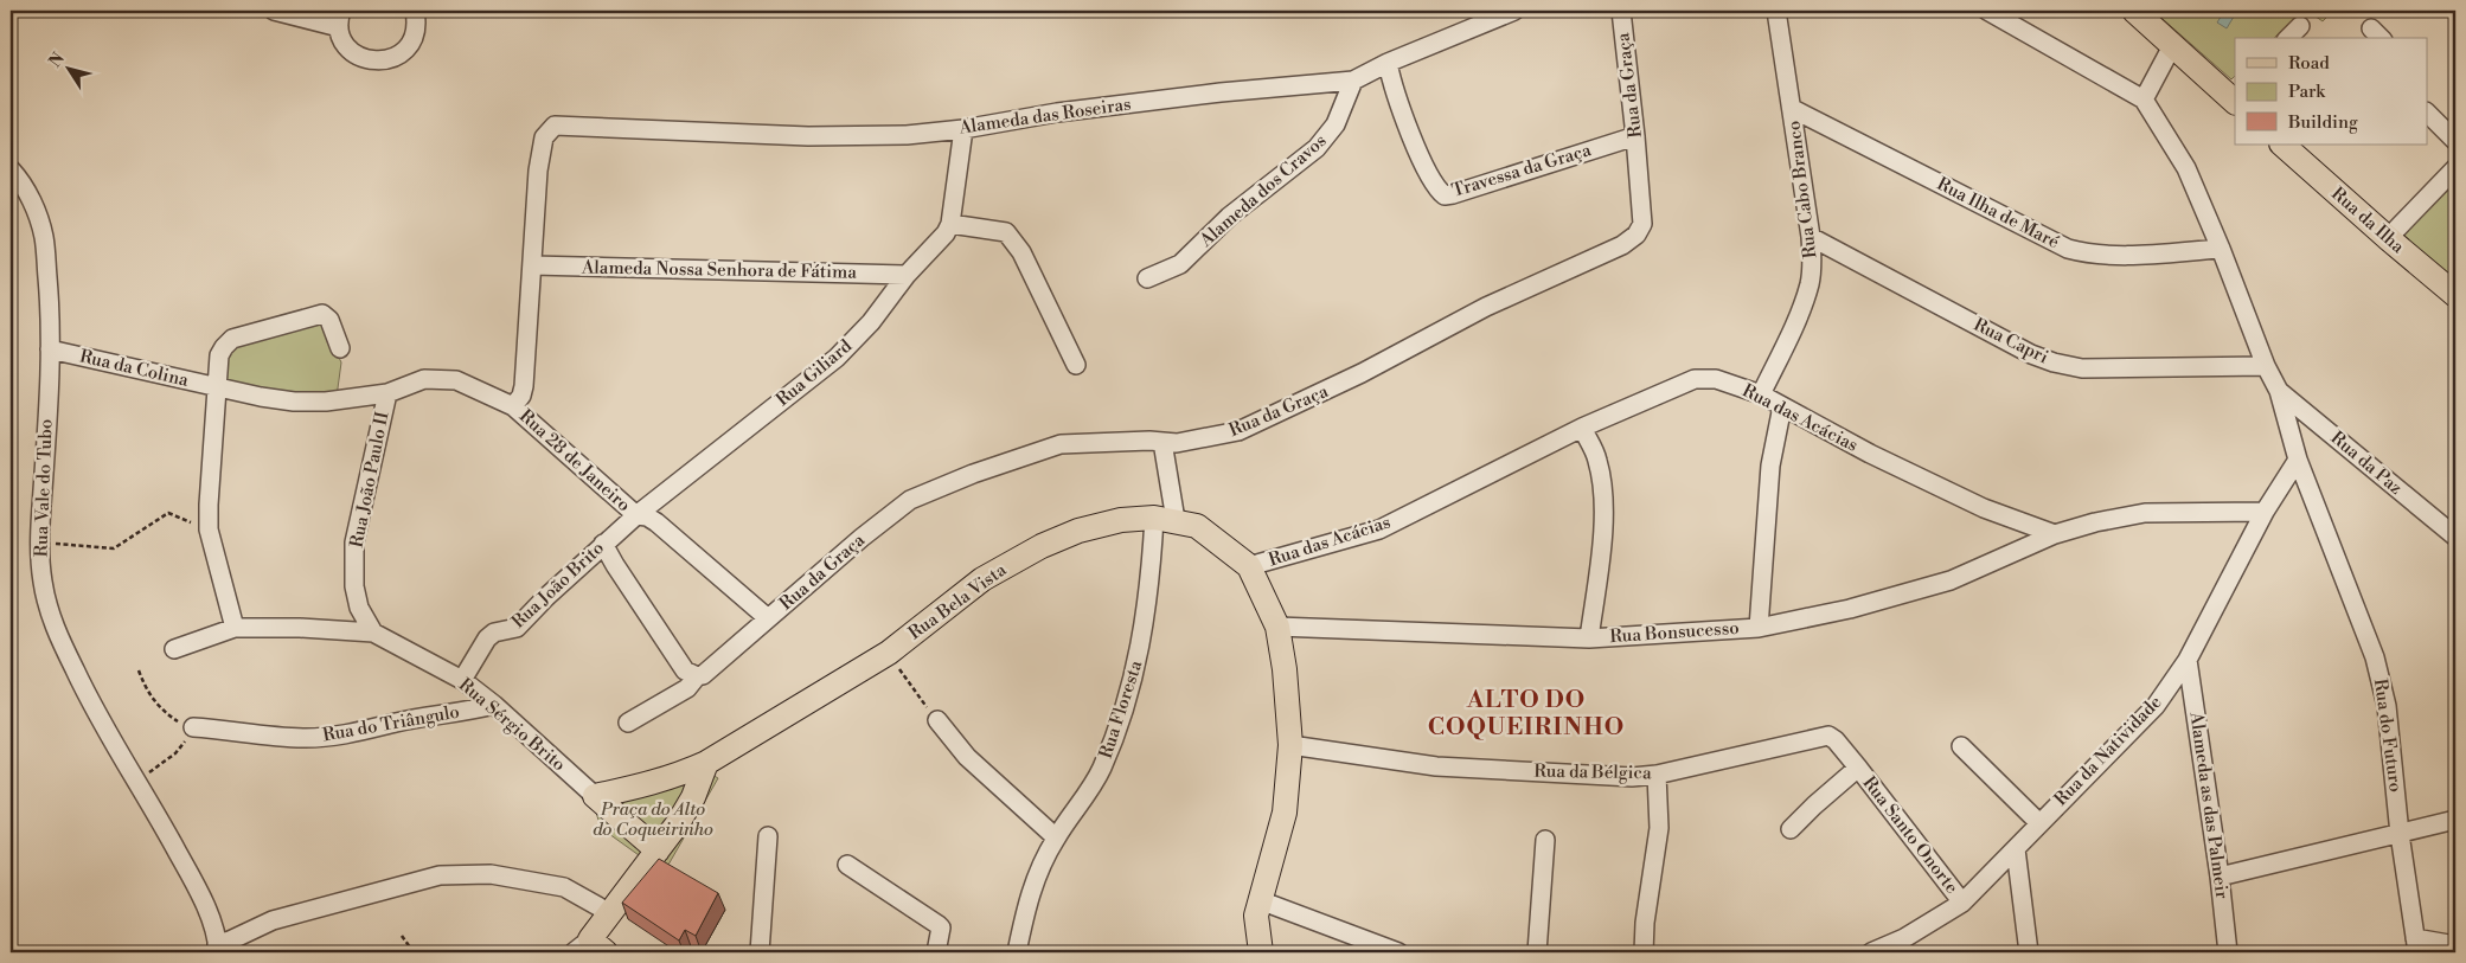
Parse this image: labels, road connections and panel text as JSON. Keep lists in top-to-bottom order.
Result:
{
  "streets": {
    "main road": ["Rua da Ilha", "Rua Bela Vista", "Rua Sérgio Brito"],
    "street": [
      "Rua da Graça",
      "Alameda das Roseiras",
      "Travessa da Graça",
      "Rua Cabo Branco",
      "Alameda dos Cravos",
      "Rua Ilha de Maré",
      "Alameda Nossa Senhora de Fátima",
      "Rua Capri",
      "Rua da Colina",
      "Rua Giliard",
      "Rua das Acácias",
      "Rua 28 de Janeiro",
      "Rua da Paz",
      "Rua João Paulo II",
      "Rua Vale do Tubo",
      "Rua João Brito",
      "Rua Bonsucesso",
      "Rua Floresta",
      "Rua do Triângulo",
      "Rua do Futuro",
      "Rua da Natividade",
      "Rua da Bélgica",
      "Alameda as das Palmeir",
      "Rua Santo Onorte"
    ]
  },
  "crossings": [
    ["Rua da Graça", "Travessa da Graça"],
    ["Rua da Graça", "Rua 28 de Janeiro"],
    ["Rua da Graça", "Rua Floresta"],
    ["Alameda das Roseiras", "Travessa da Graça"],
    ["Alameda das Roseiras", "Alameda dos Cravos"],
    ["Alameda das Roseiras", "Alameda Nossa Senhora de Fátima"],
    ["Rua Cabo Branco", "Rua Ilha de Maré"],
    ["Rua Cabo Branco", "Rua Capri"],
    ["Rua Cabo Branco", "Rua das Acácias"],
    ["Alameda Nossa Senhora de Fátima", "Rua Giliard"],
    ["Rua da Colina", "Rua 28 de Janeiro"],
    ["Rua da Colina", "Rua João Paulo II"],
    ["Rua da Colina", "Rua Vale do Tubo"],
    ["Rua Giliard", "Rua 28 de Janeiro"],
    ["Rua Giliard", "Rua João Brito"],
    ["Rua das Acácias", "Rua Bela Vista"],
    ["Rua das Acácias", "Rua Bonsucesso"],
    ["Rua 28 de Janeiro", "Rua João Paulo II"],
    ["Rua 28 de Janeiro", "Rua João Brito"],
    ["Rua João Paulo II", "Rua Sérgio Brito"],
    ["Rua João Brito", "Rua Sérgio Brito"],
    ["Rua Bela Vista", "Rua Bonsucesso"],
    ["Rua Bela Vista", "Rua Floresta"],
    ["Rua Bela Vista", "Rua Sérgio Brito"],
    ["Rua Bela Vista", "Rua da Bélgica"],
    ["Rua do Triângulo", "Rua Sérgio Brito"],
    ["Rua do Futuro", "Rua da Natividade"],
    ["Rua da Natividade", "Alameda as das Palmeir"],
    ["Rua da Natividade", "Rua Santo Onorte"],
    ["Rua da Bélgica", "Rua Santo Onorte"]
  ],
  "districts": ["ALTO DO COQUEIRINHO"],
  "parks": ["Praça do Alto do Coqueirinho"],
  "legend": ["Road", "Park", "Building"],
  "north": "top left"
}
